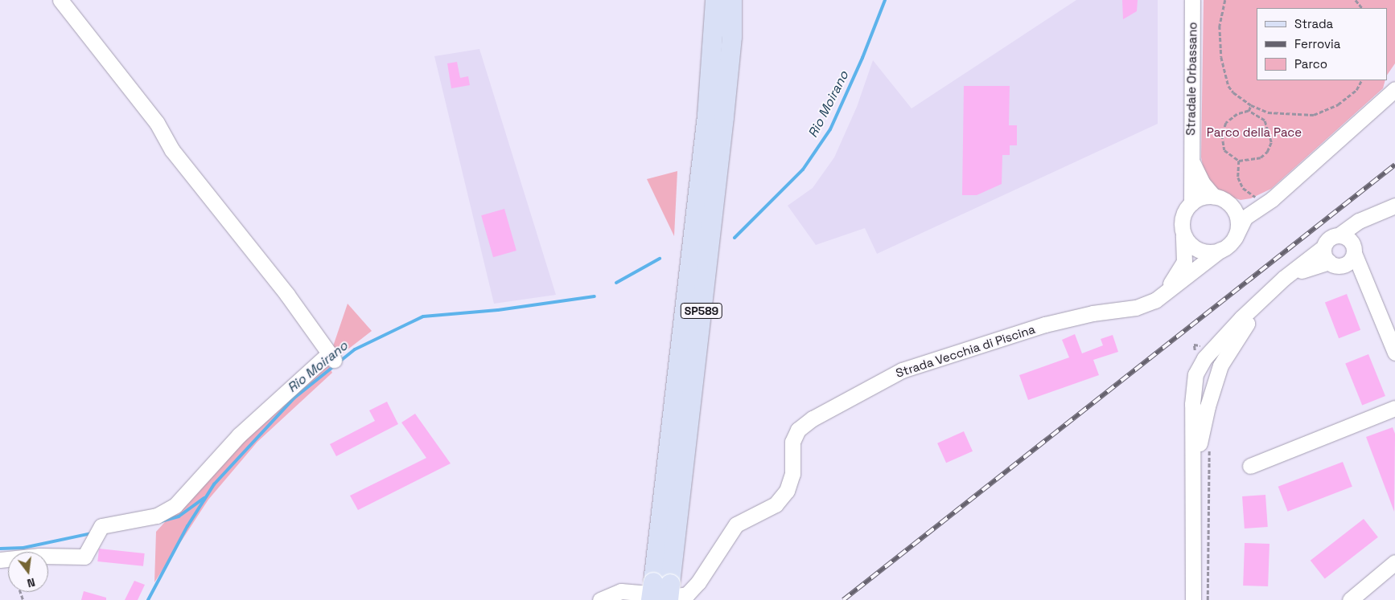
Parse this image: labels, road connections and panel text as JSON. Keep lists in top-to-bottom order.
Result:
{
  "streets": {
    "main road": ["SP589"],
    "street": ["Stradale Orbassano", "Strada Vecchia di Piscina"]
  },
  "water": ["Rio Moirano"],
  "parks": ["Parco della Pace"],
  "legend": ["Strada", "Ferrovia", "Parco"],
  "north": "bottom"
}
